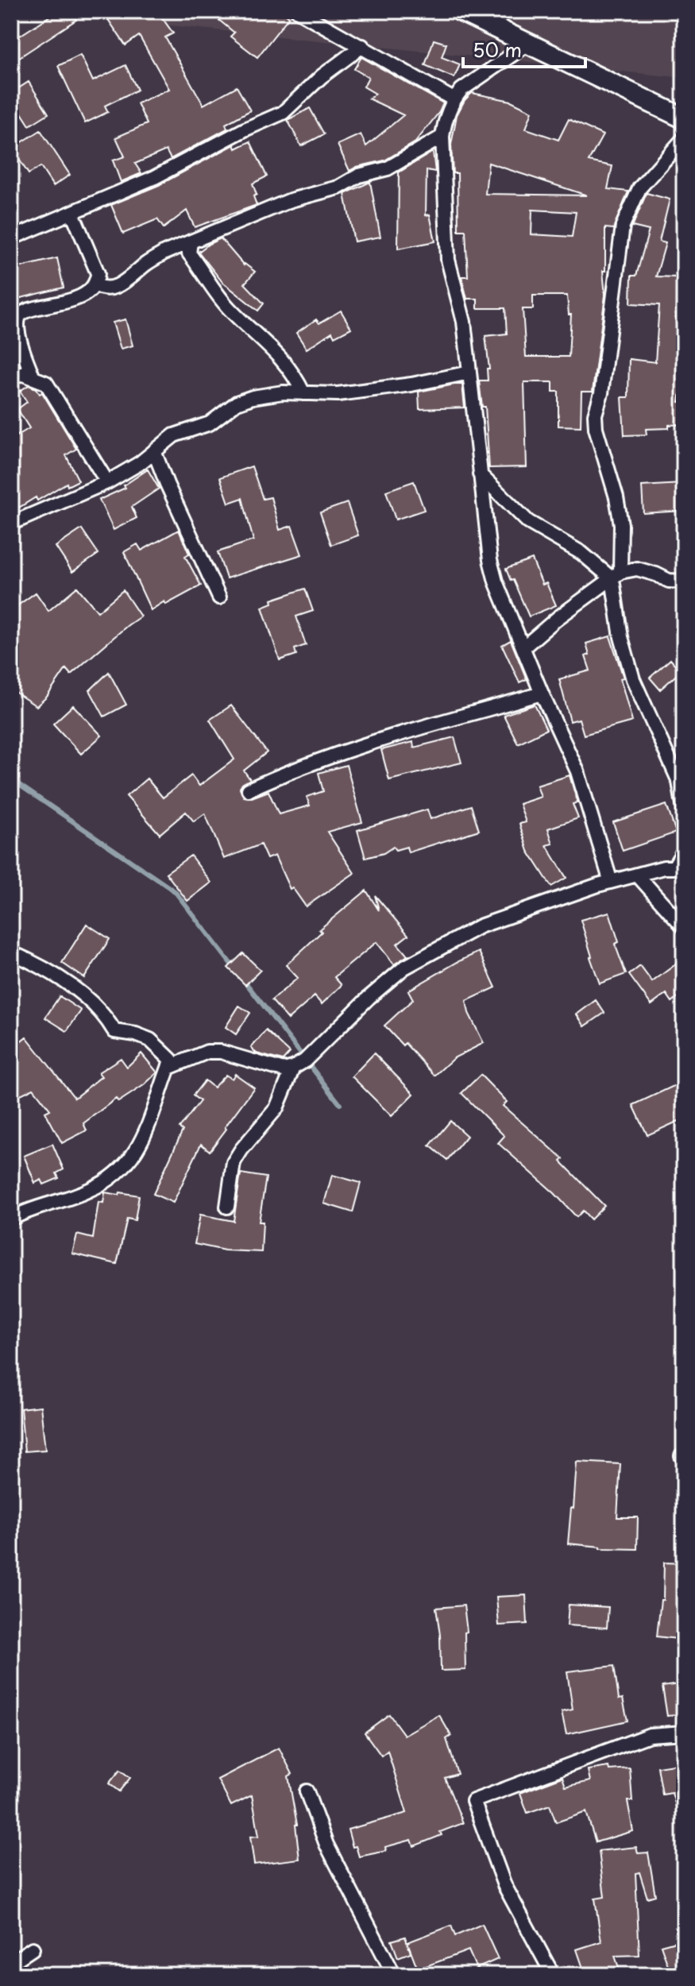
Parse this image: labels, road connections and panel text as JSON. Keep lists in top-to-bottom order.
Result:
{
  "scale_bar": "50 m"
}
